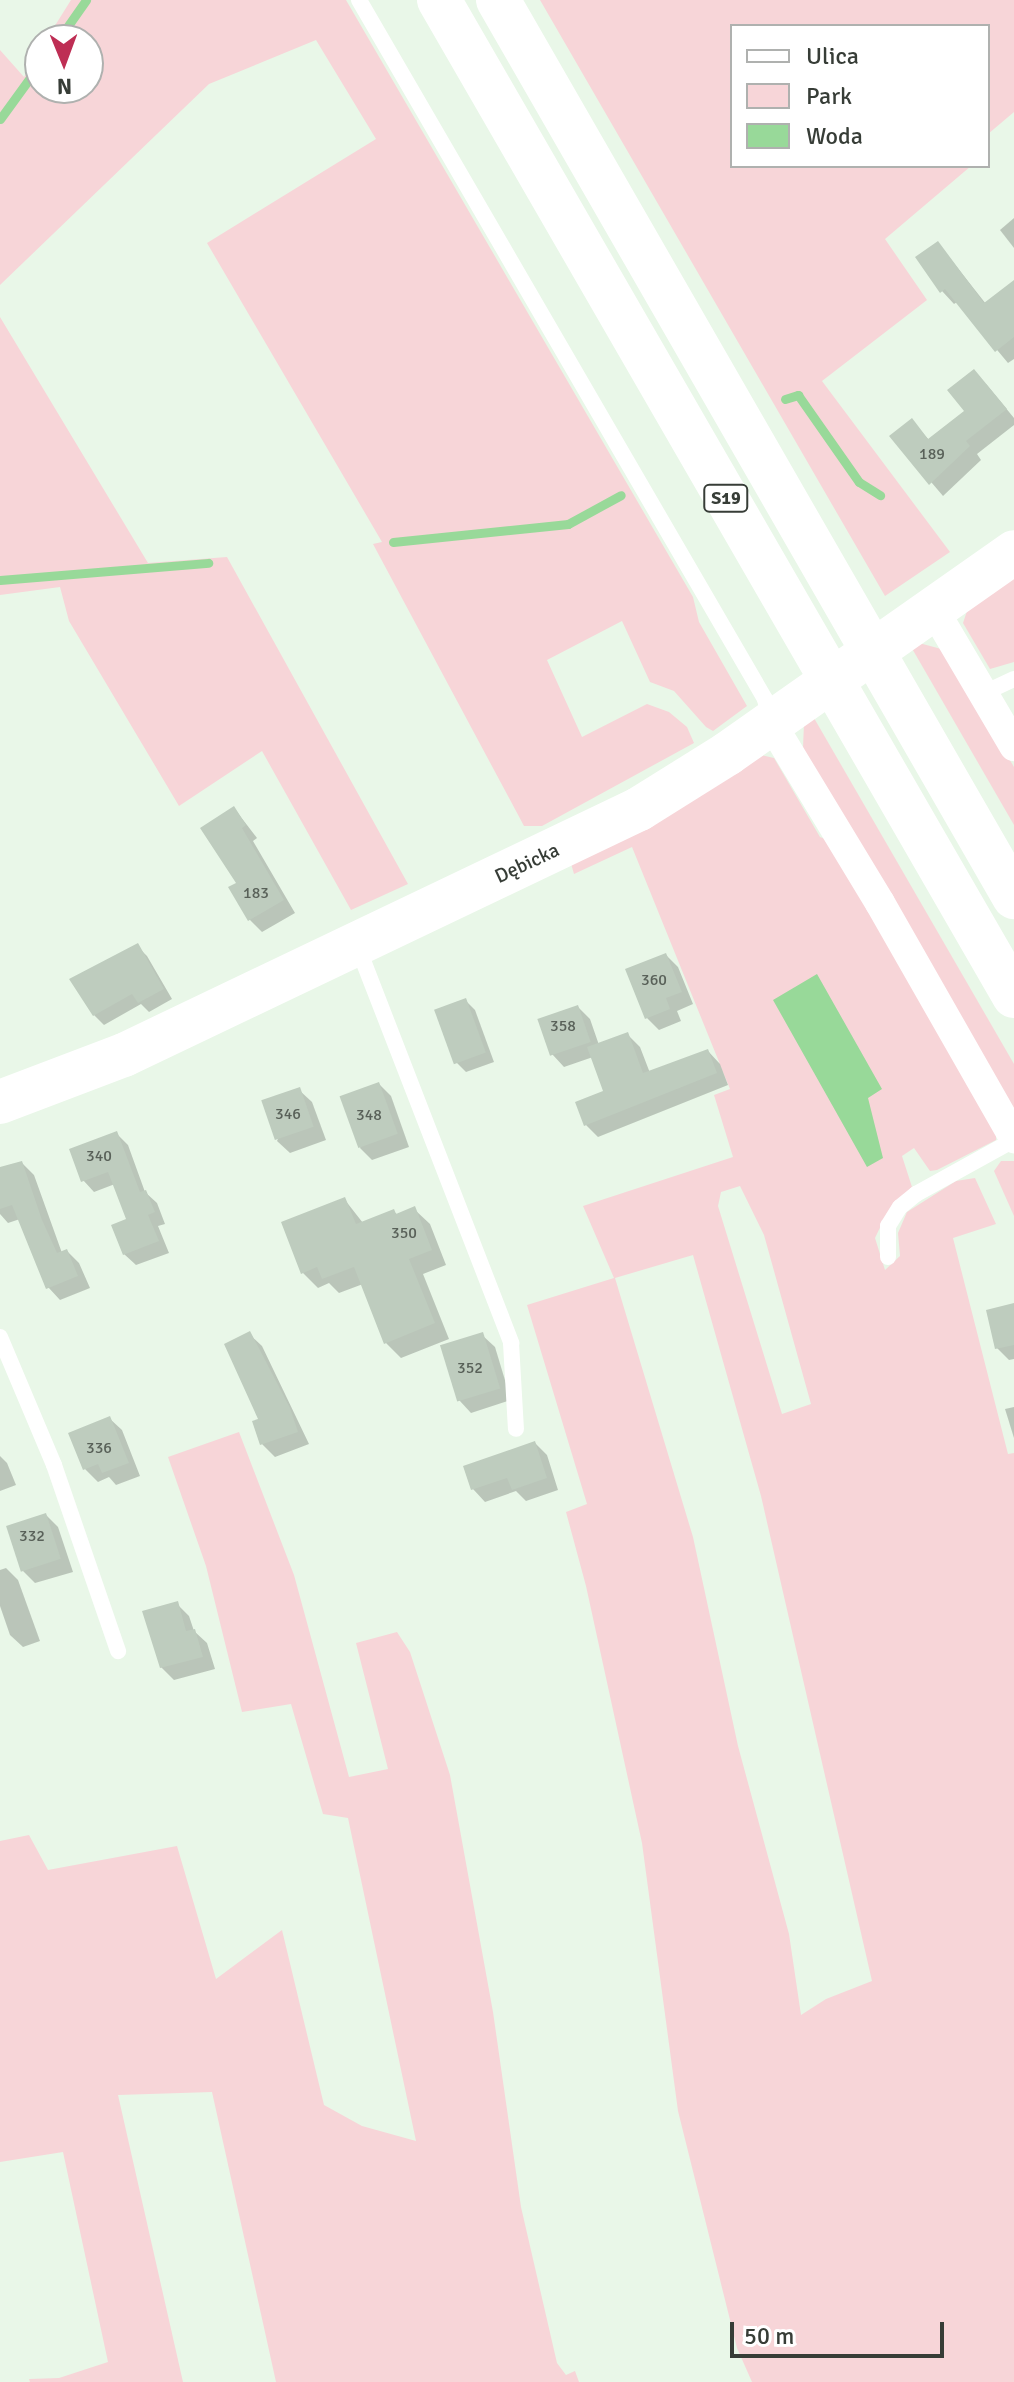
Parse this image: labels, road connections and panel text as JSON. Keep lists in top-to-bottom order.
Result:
{
  "streets": {
    "main road": ["S19", "Dębicka"]
  },
  "house_numbers": [
    "189",
    "183",
    "360",
    "358",
    "346",
    "348",
    "340",
    "350",
    "352",
    "336",
    "332"
  ],
  "legend": ["Ulica", "Park", "Woda"],
  "scale_bar": "50 m",
  "north": "bottom"
}
